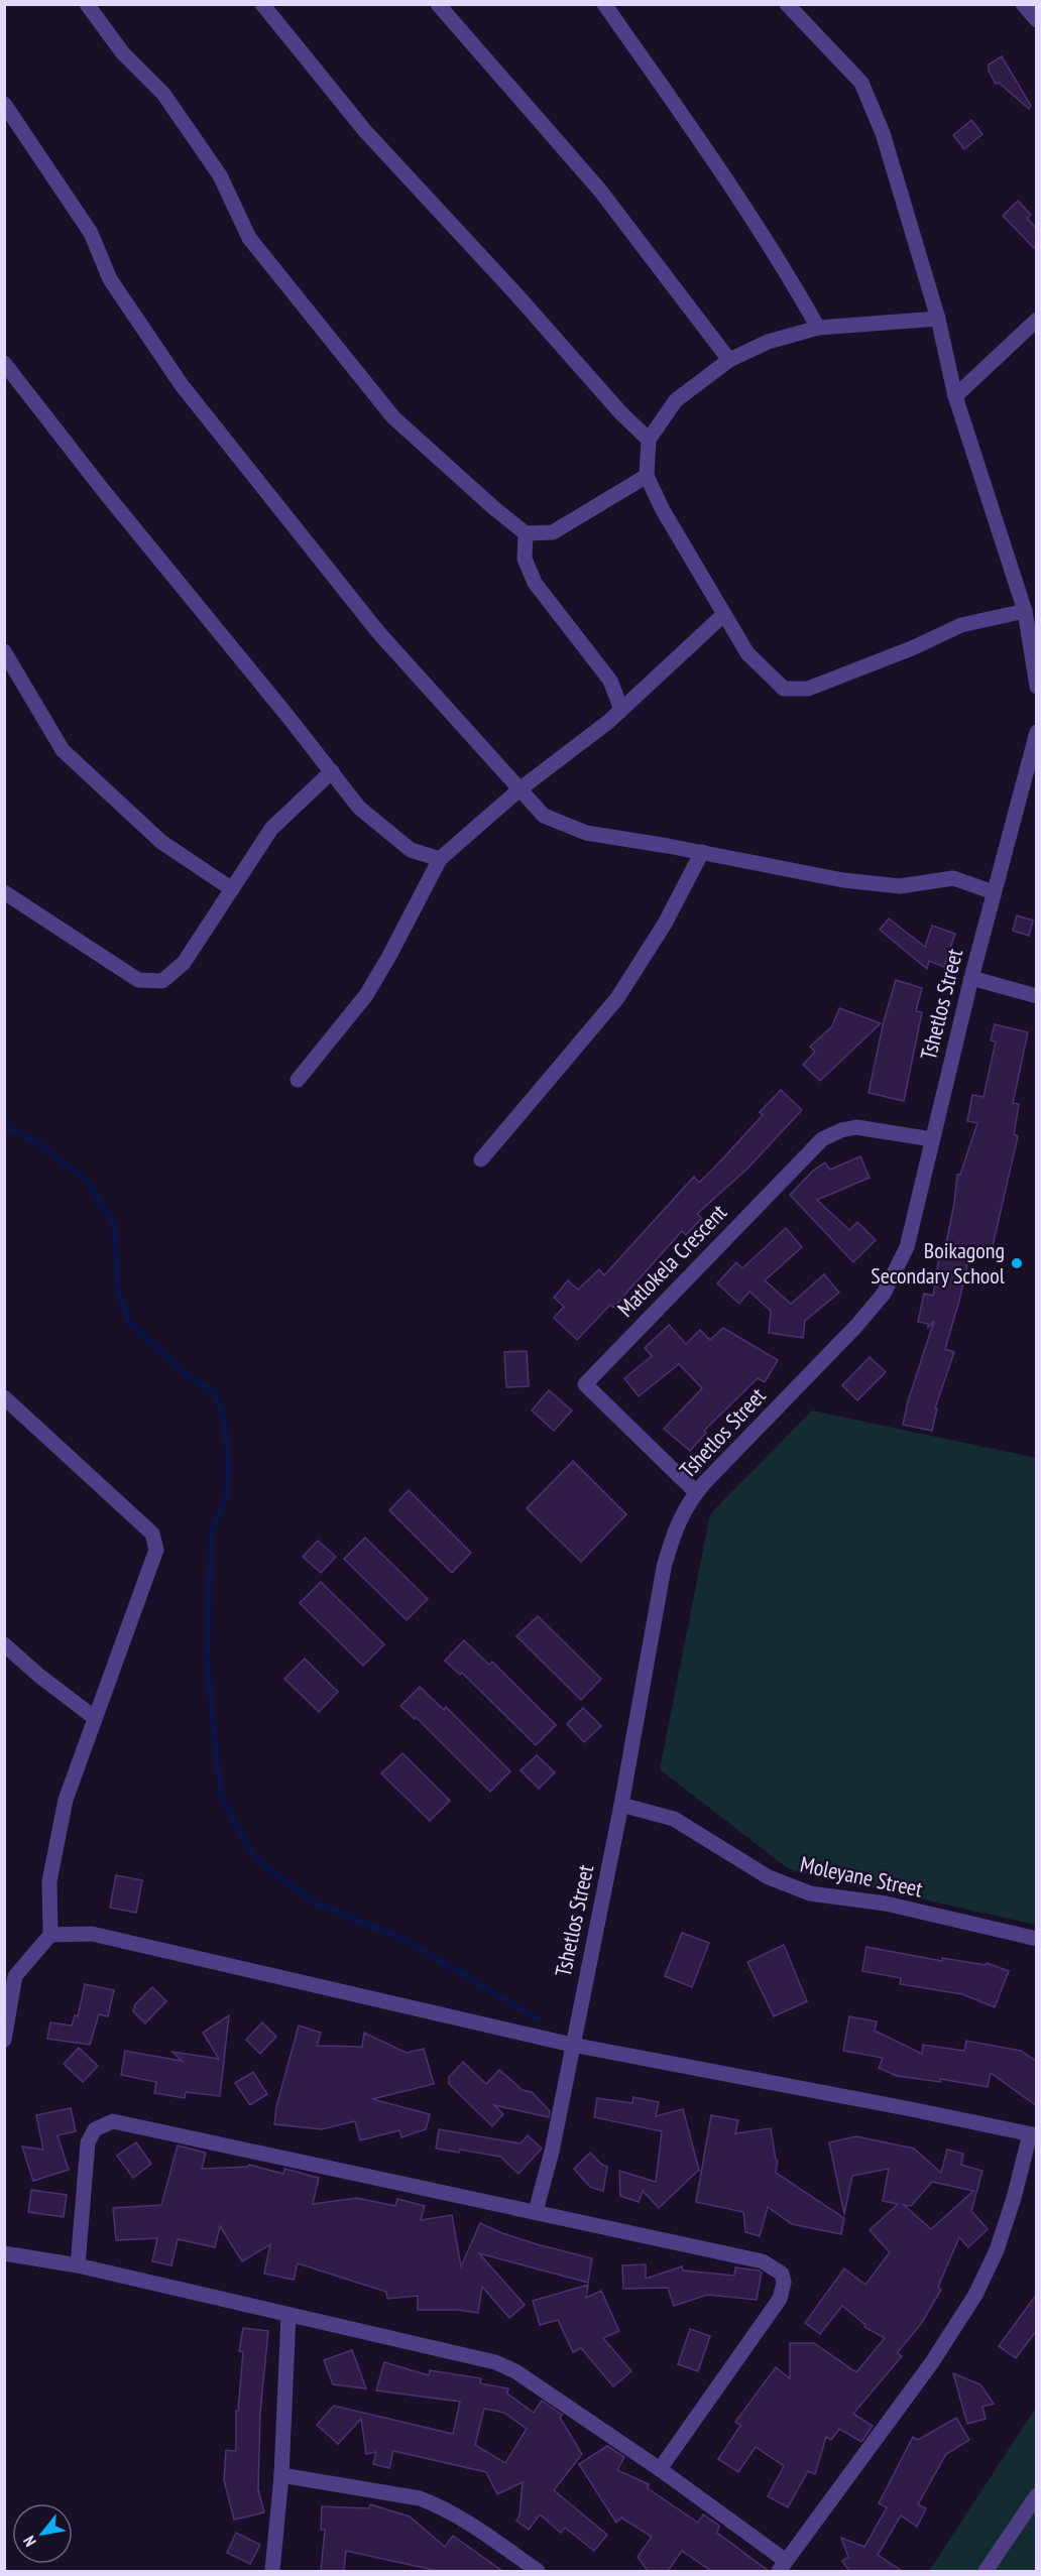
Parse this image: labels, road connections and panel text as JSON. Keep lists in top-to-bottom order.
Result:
{
  "streets": {
    "street": ["Tshetlos Street", "Matlokela Crescent", "Moleyane Street"]
  },
  "crossings": [
    ["Tshetlos Street", "Matlokela Crescent"],
    ["Tshetlos Street", "Moleyane Street"]
  ],
  "places": ["Boikagong Secondary School"],
  "north": "bottom left"
}
